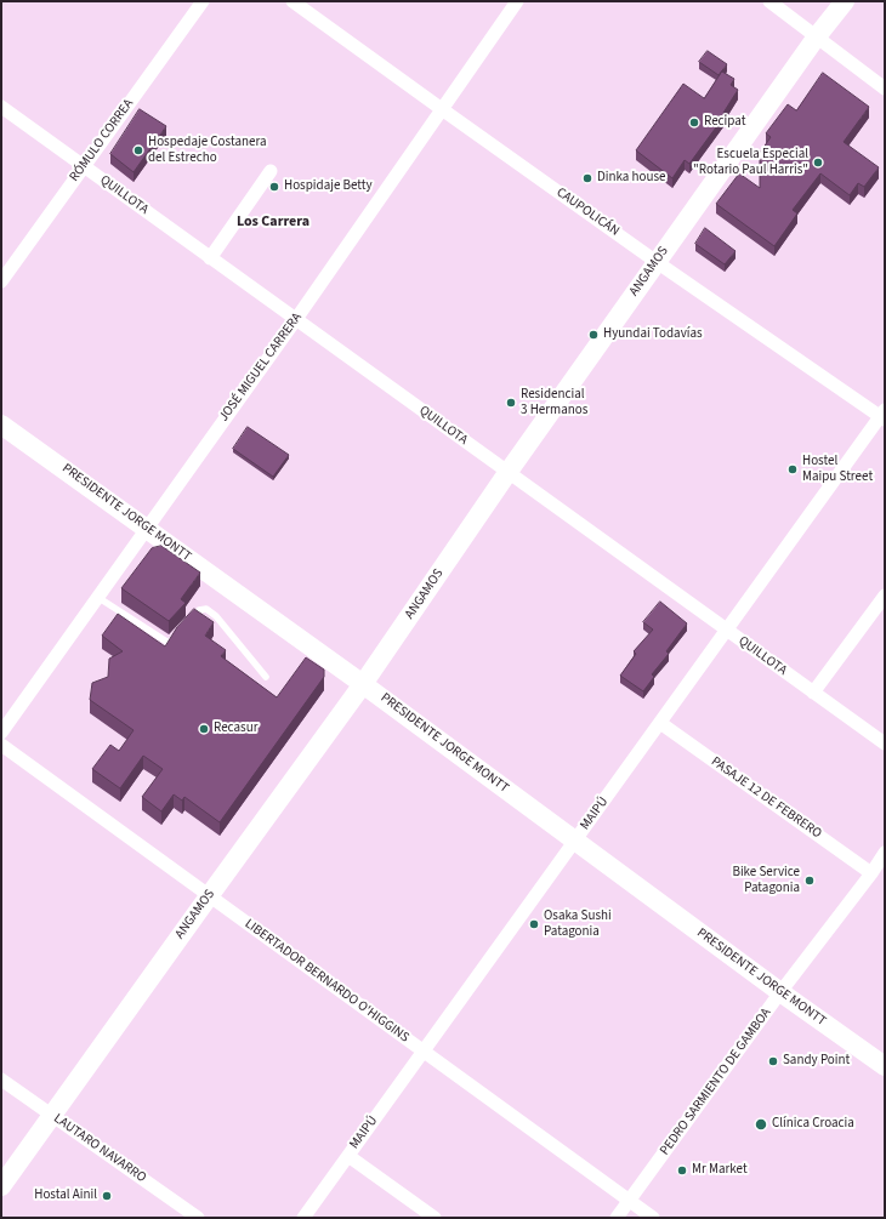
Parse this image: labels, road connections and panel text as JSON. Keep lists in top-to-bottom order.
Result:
{
  "streets": {
    "street": [
      "RÓMULO CORREA",
      "QUILLOTA",
      "CAUPOLICÁN",
      "ANGAMOS",
      "JOSÉ MIGUEL CARRERA",
      "PRESIDENTE JORGE MONTT",
      "PASAJE 12 DE FEBRERO",
      "MAIPÚ",
      "LIBERTADOR BERNARDO O'HIGGINS",
      "PEDRO SARMIENTO DE GAMBOA",
      "LAUTARO NAVARRO"
    ]
  },
  "crossings": [
    ["RÓMULO CORREA", "QUILLOTA"],
    ["QUILLOTA", "ANGAMOS"],
    ["QUILLOTA", "JOSÉ MIGUEL CARRERA"],
    ["QUILLOTA", "MAIPÚ"],
    ["CAUPOLICÁN", "ANGAMOS"],
    ["CAUPOLICÁN", "JOSÉ MIGUEL CARRERA"],
    ["CAUPOLICÁN", "MAIPÚ"],
    ["ANGAMOS", "PRESIDENTE JORGE MONTT"],
    ["ANGAMOS", "LIBERTADOR BERNARDO O'HIGGINS"],
    ["ANGAMOS", "LAUTARO NAVARRO"],
    ["JOSÉ MIGUEL CARRERA", "PRESIDENTE JORGE MONTT"],
    ["PRESIDENTE JORGE MONTT", "MAIPÚ"],
    ["PRESIDENTE JORGE MONTT", "PEDRO SARMIENTO DE GAMBOA"],
    ["PASAJE 12 DE FEBRERO", "MAIPÚ"],
    ["PASAJE 12 DE FEBRERO", "PEDRO SARMIENTO DE GAMBOA"],
    ["MAIPÚ", "LIBERTADOR BERNARDO O'HIGGINS"],
    ["LIBERTADOR BERNARDO O'HIGGINS", "PEDRO SARMIENTO DE GAMBOA"]
  ],
  "districts": ["Los Carrera"],
  "places": [
    "Recipat",
    "Hospedaje Costanera del Estrecho",
    "Escuela Especial \"Rotario Paul Harris\"",
    "Dinka house",
    "Hospidaje Betty",
    "Hyundai Todavías",
    "Residencial 3 Hermanos",
    "Hostel Maipu Street",
    "Recasur",
    "Bike Service Patagonia",
    "Osaka Sushi Patagonia",
    "Sandy Point",
    "Clínica Croacia",
    "Mr Market",
    "Hostal Ainil"
  ]
}
